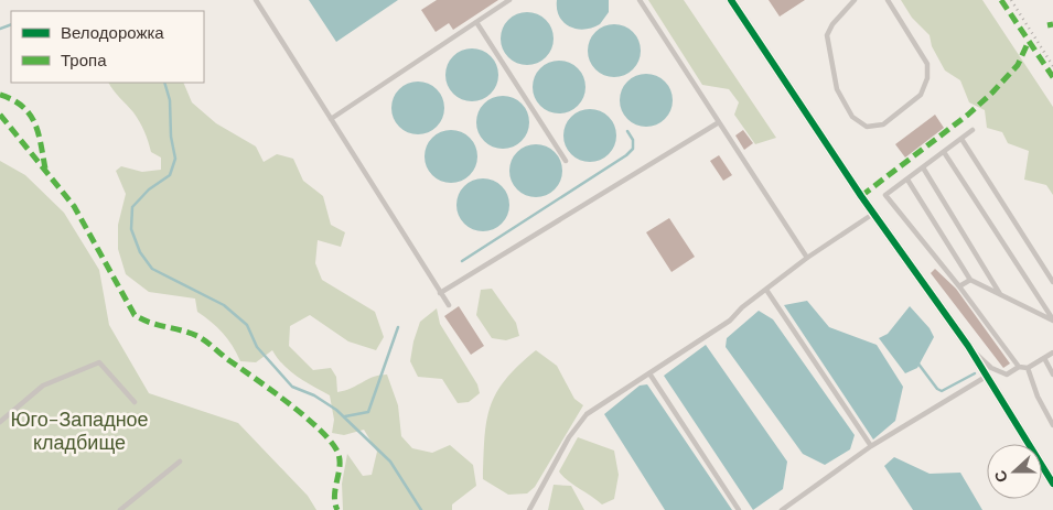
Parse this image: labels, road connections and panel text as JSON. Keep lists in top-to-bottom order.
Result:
{
  "parks": ["Юго-Западное кладбище"],
  "legend": ["Велодорожка", "Тропа"],
  "north": "left"
}
